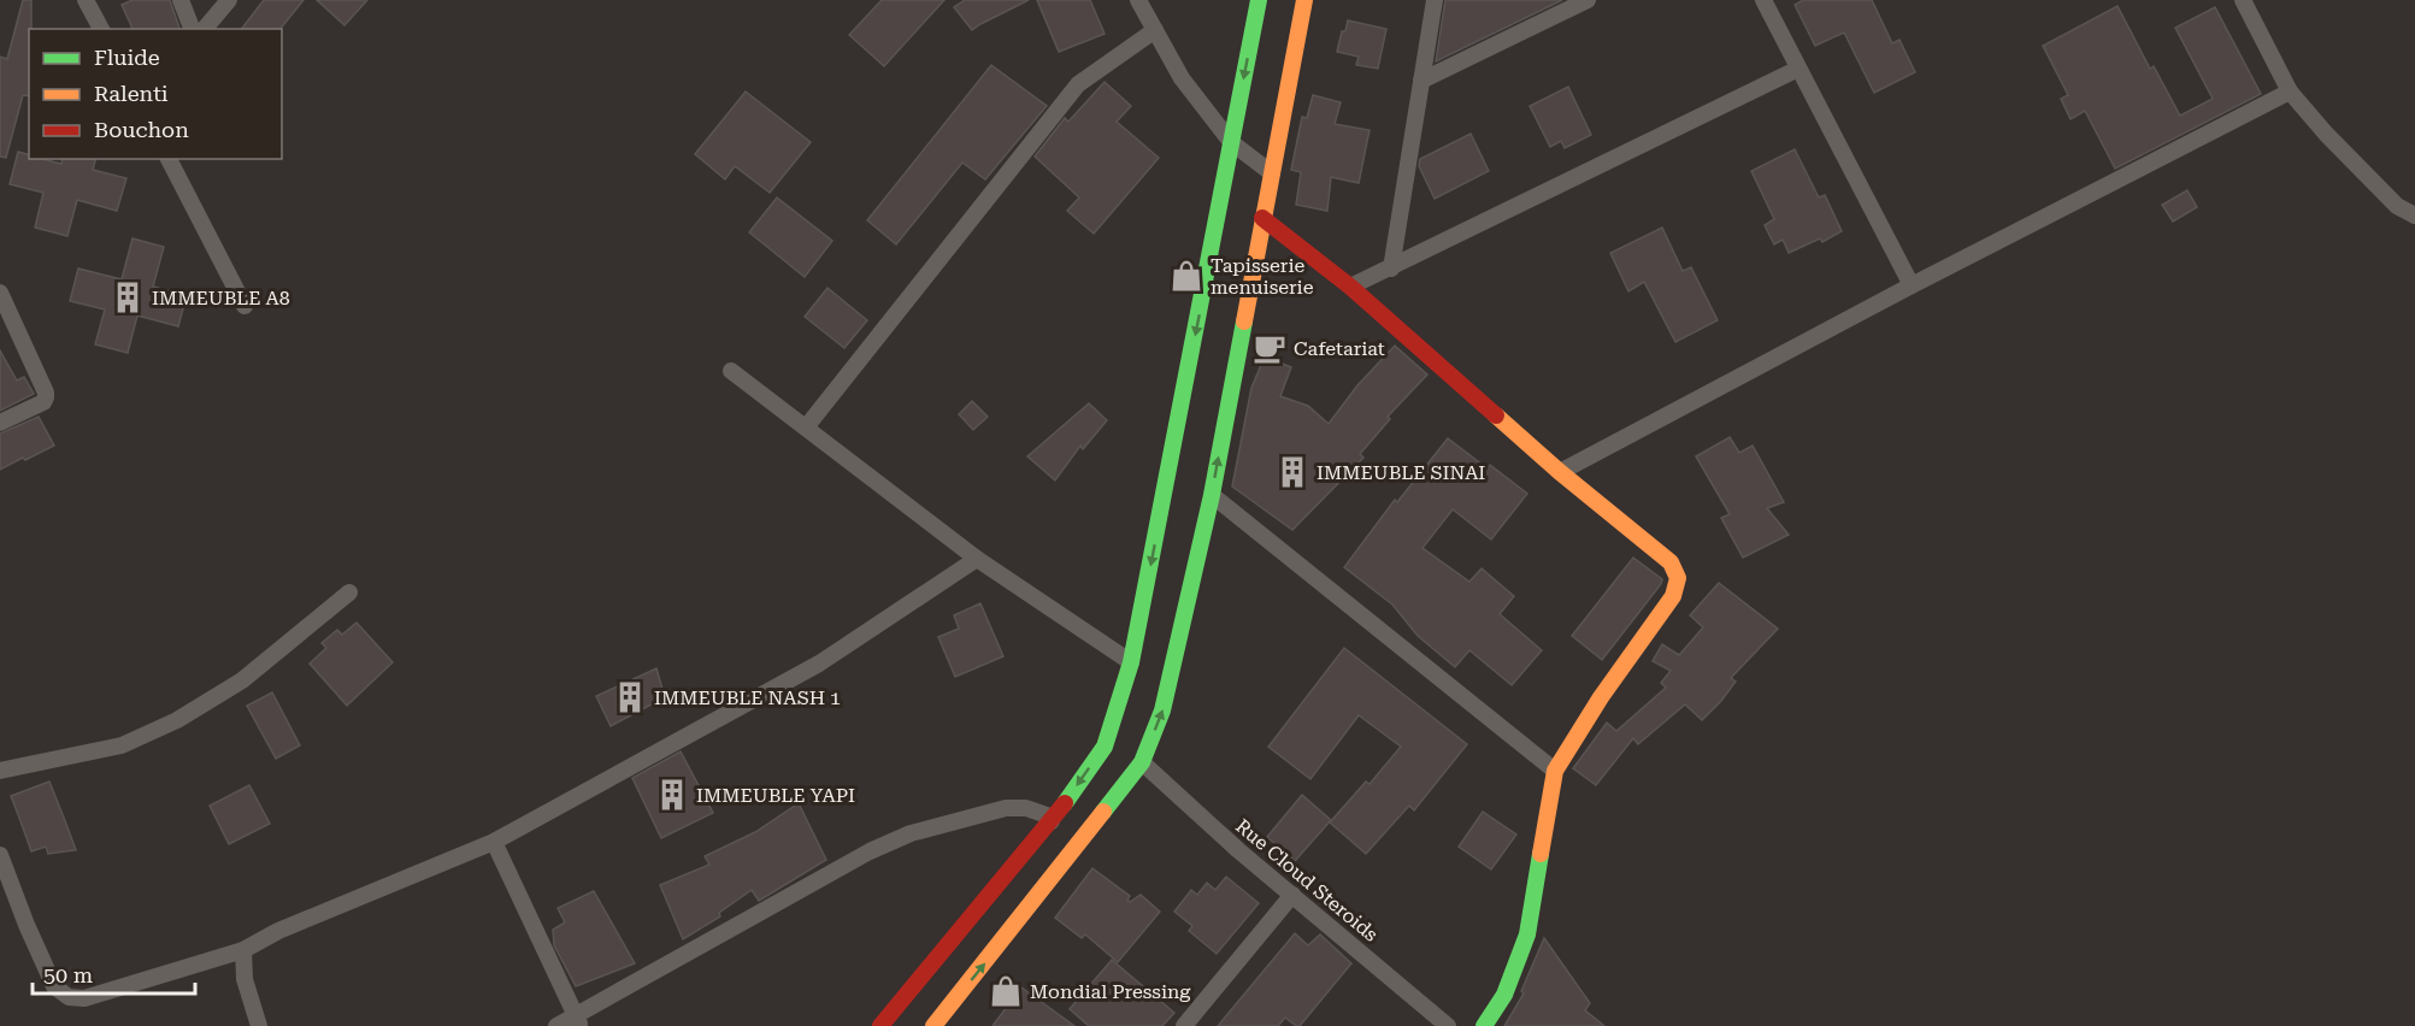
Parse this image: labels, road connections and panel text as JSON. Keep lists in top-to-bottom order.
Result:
{
  "streets": {
    "street": ["Rue Cloud Steroids"]
  },
  "places": {
    "shop": ["Tapisserie menuiserie", "Mondial Pressing"],
    "building": [
      "IMMEUBLE A8",
      "IMMEUBLE SINAI",
      "IMMEUBLE NASH 1",
      "IMMEUBLE YAPI"
    ],
    "cafe": ["Cafetariat"]
  },
  "legend": ["Fluide", "Ralenti", "Bouchon"],
  "scale_bar": "50 m"
}
